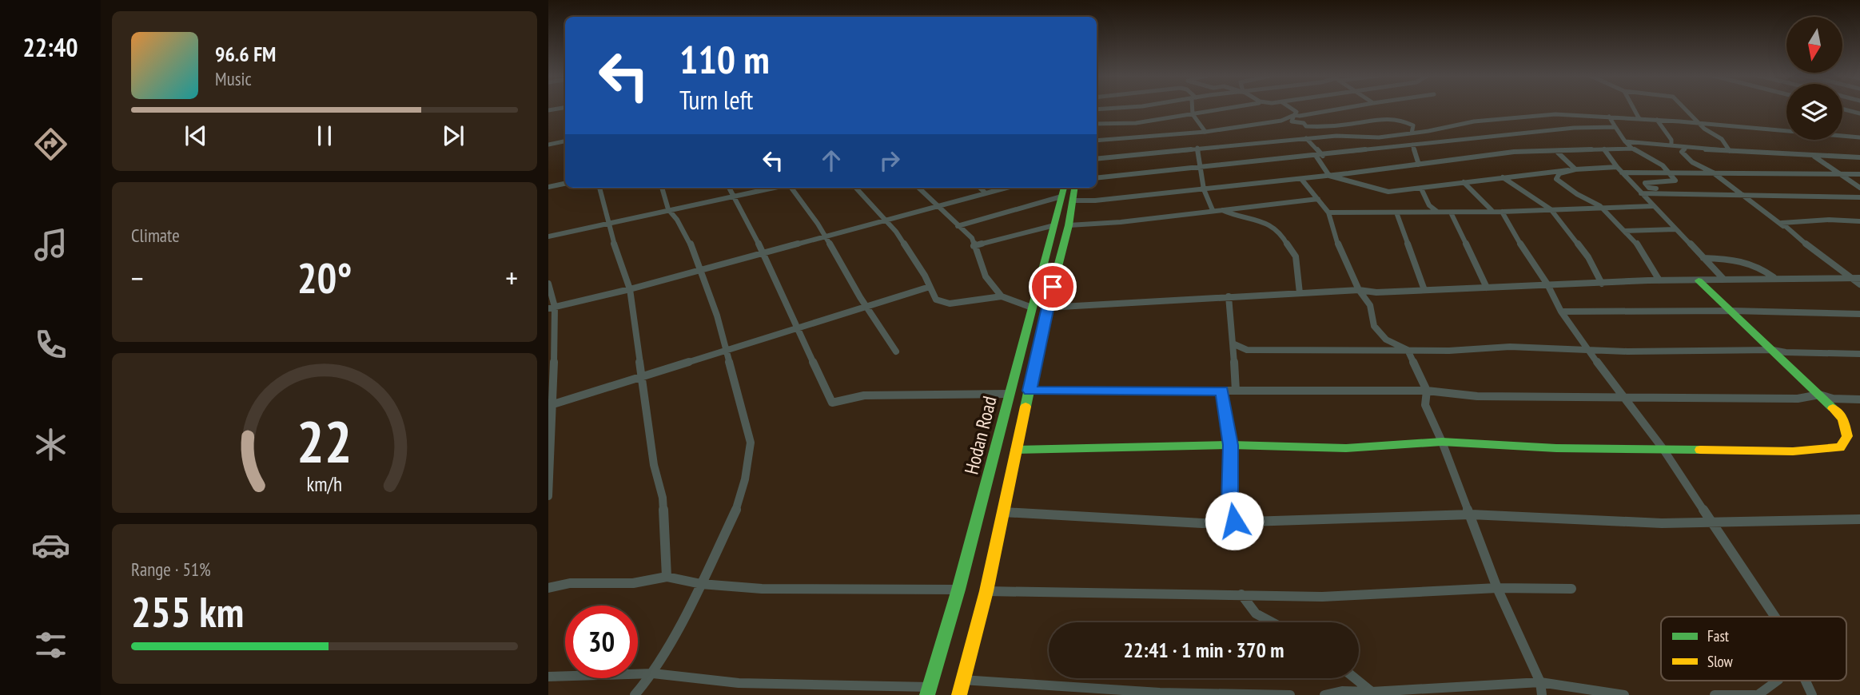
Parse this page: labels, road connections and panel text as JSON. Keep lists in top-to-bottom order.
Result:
{
  "streets": {
    "main road": ["Hodan Road"]
  },
  "legend": ["Fast", "Slow"],
  "north": "bottom",
  "page": {
    "tabs": "22:40",
    "turn": ["110 m", "Turn left"],
    "song": ["96.6 FM", "Music"],
    "tile": [
      "Climate",
      ["Range · 51%", "255 km"]
    ],
    "heat": ["−", "20°", "+"],
    "limit": "30",
    "trip": "22:41 · 1 min · 370 m",
    "gauge": ["22", "km/h"]
  }
}
